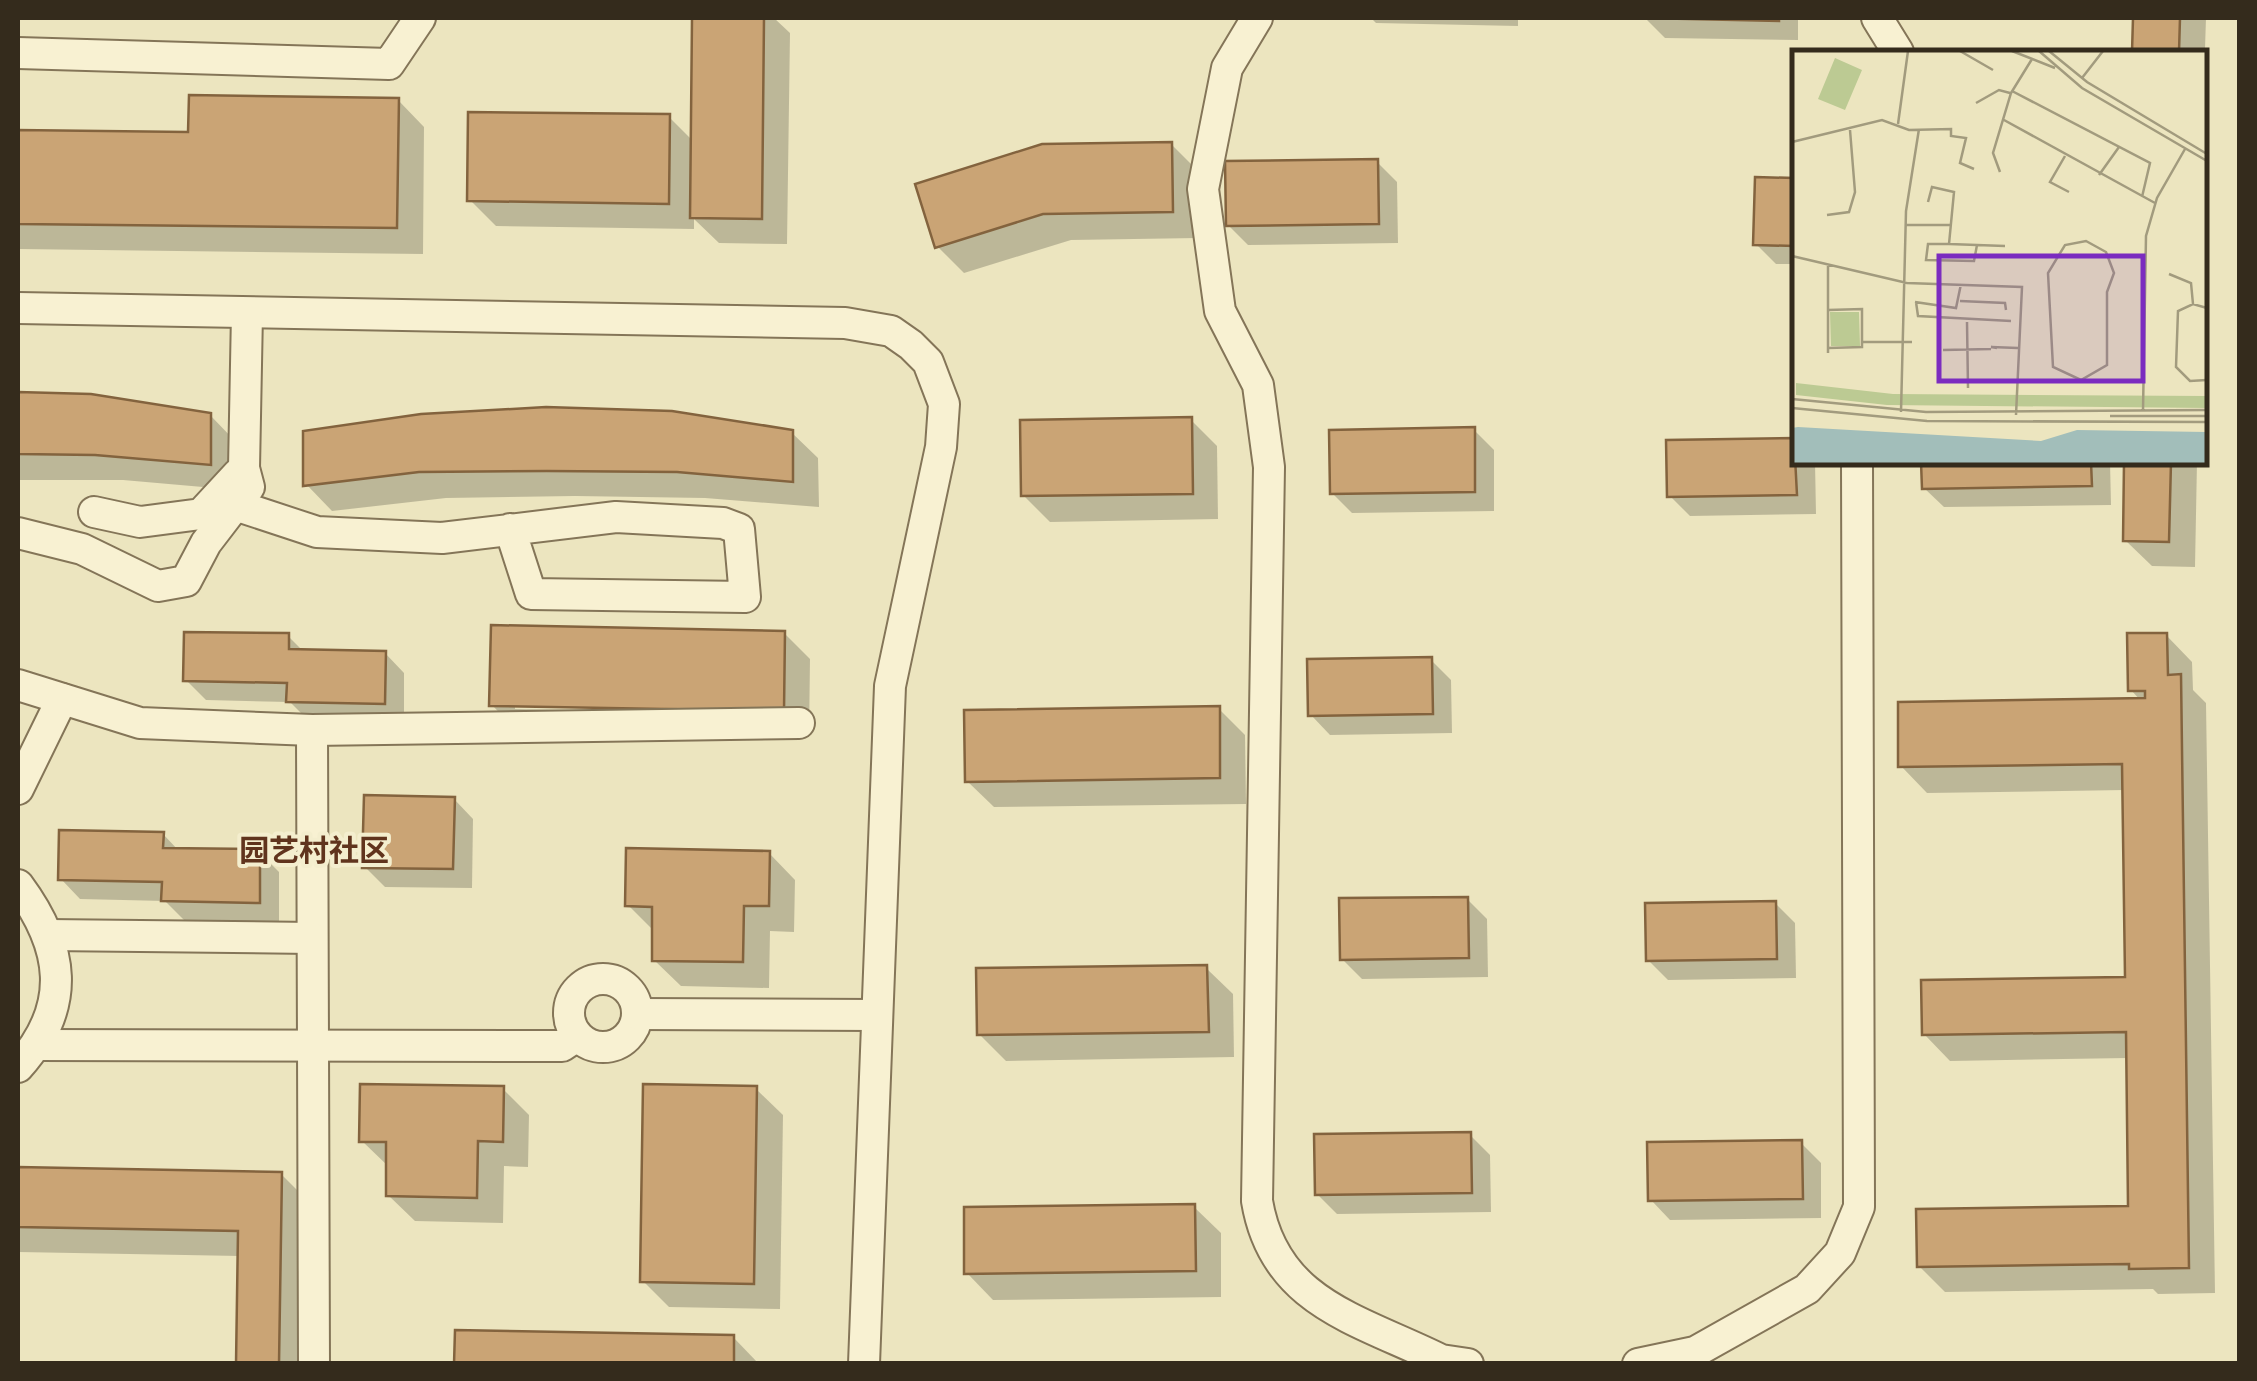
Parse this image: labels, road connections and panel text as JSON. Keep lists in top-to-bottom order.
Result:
{
  "districts": ["园艺村社区"]
}
